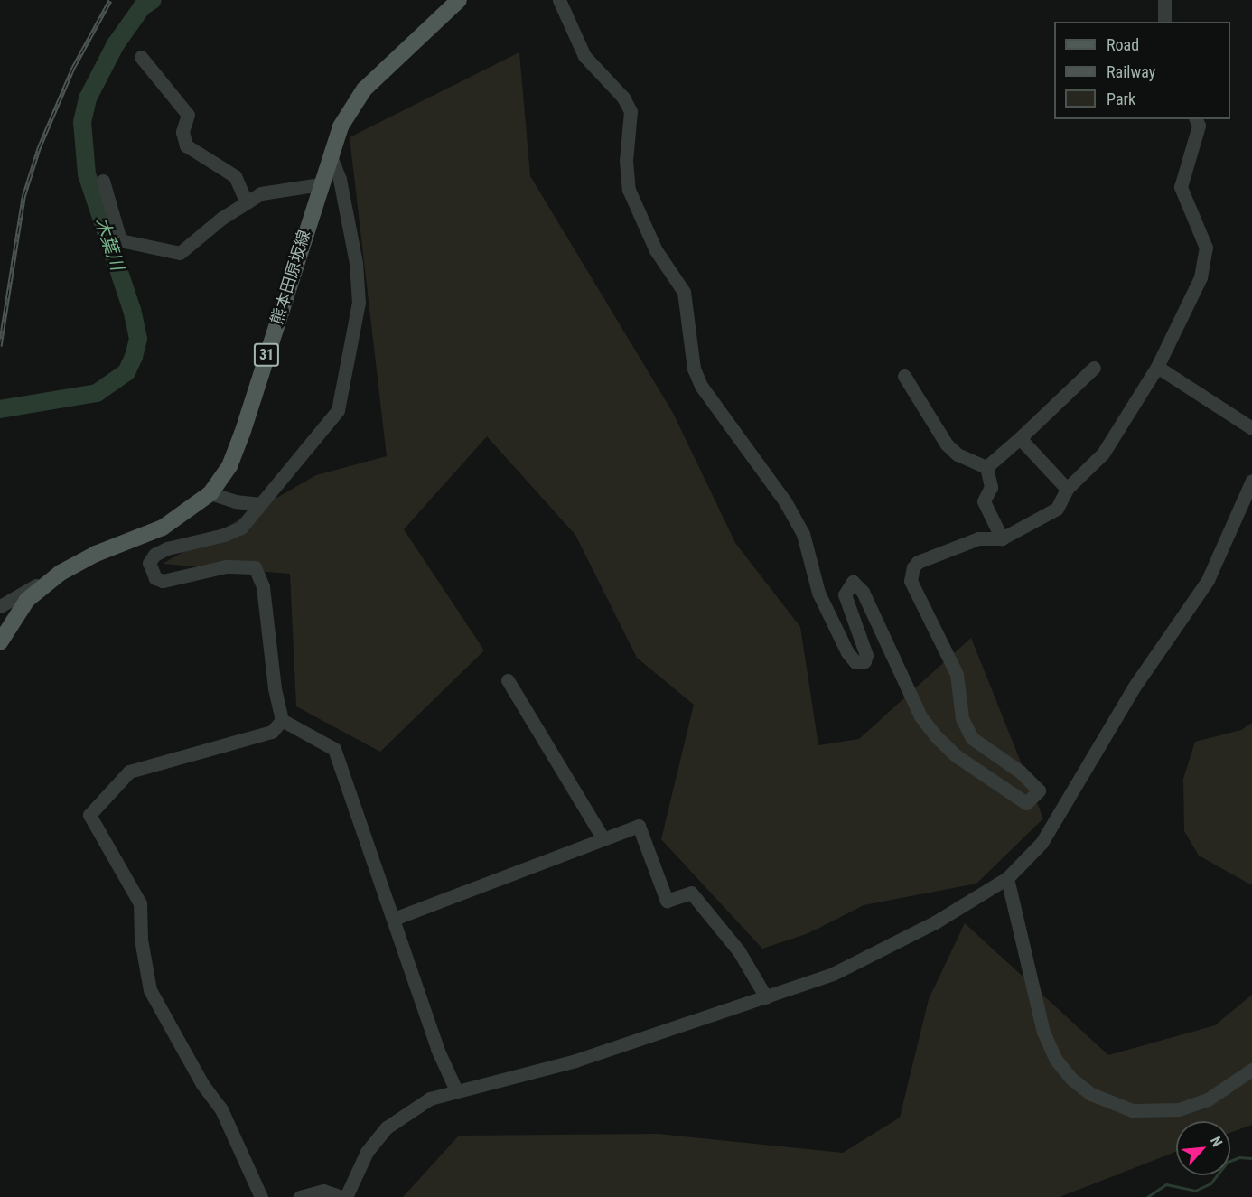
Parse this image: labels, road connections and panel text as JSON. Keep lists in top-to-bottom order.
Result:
{
  "streets": {
    "main road": ["熊本田原坂線", "31"]
  },
  "water": ["木葉川"],
  "legend": ["Road", "Railway", "Park"],
  "north": "top right"
}
